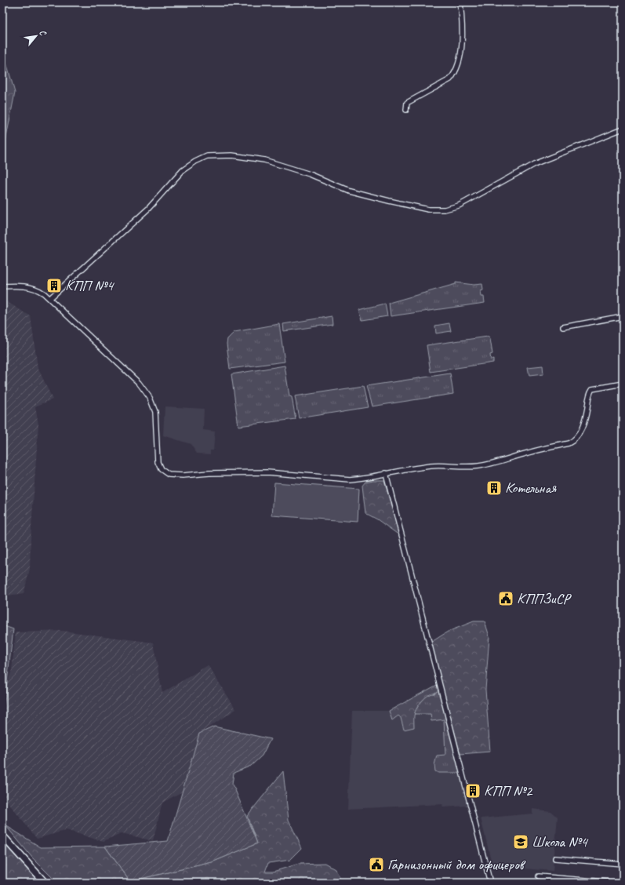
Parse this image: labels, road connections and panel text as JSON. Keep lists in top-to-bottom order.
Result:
{
  "places": {
    "building": ["КПП №4", "Котельная", "КПП №2"],
    "public building": ["КППЗиСР", "Гарнизонный дом офицеров"],
    "school or university": ["Школа №4"]
  },
  "north": "top right"
}
